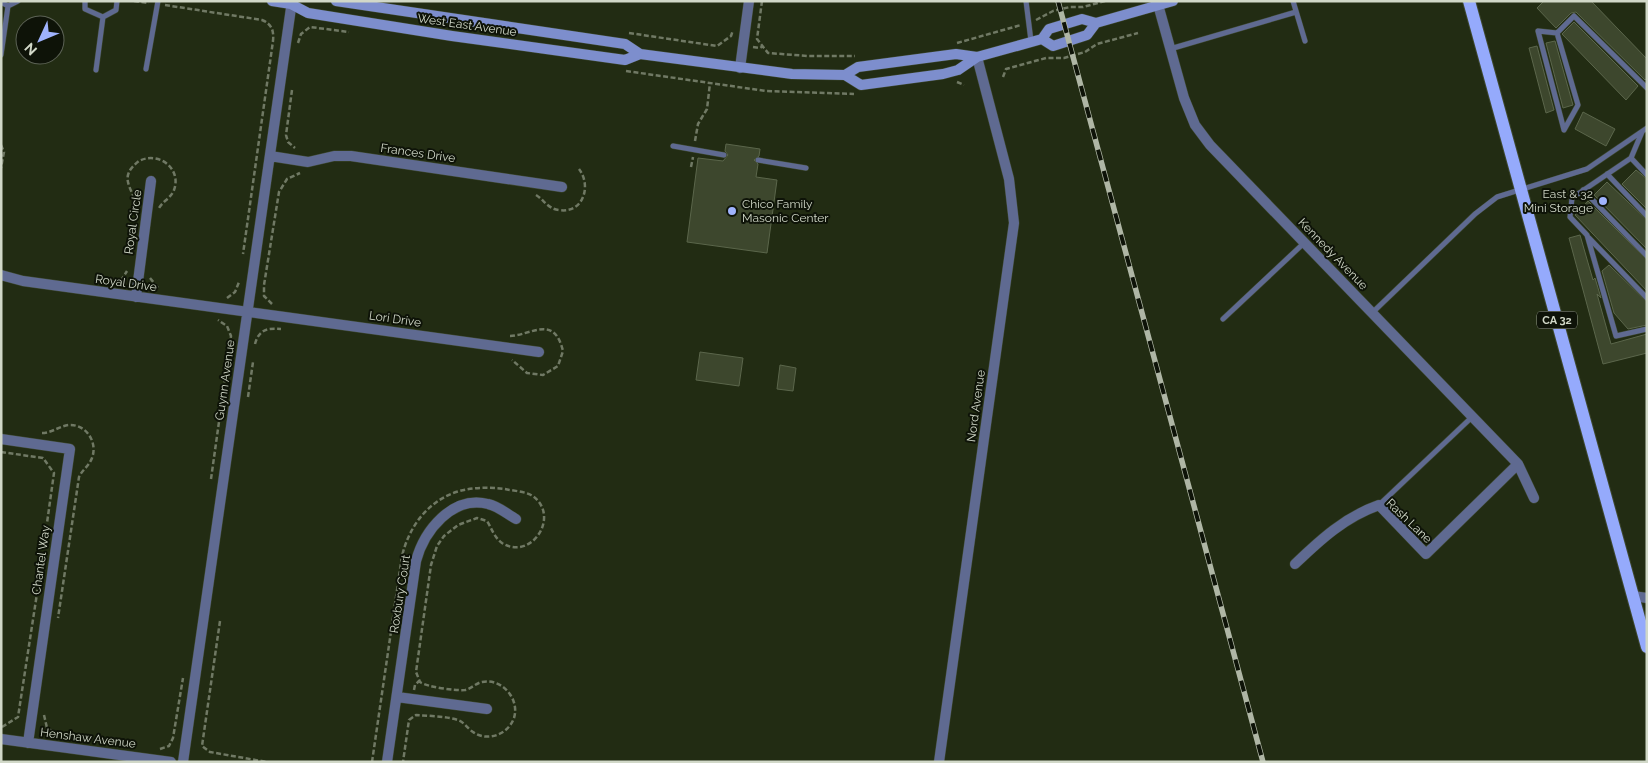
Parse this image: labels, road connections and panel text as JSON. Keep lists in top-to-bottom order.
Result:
{
  "streets": {
    "main road": ["West East Avenue", "CA 32"],
    "street": [
      "Frances Drive",
      "Royal Circle",
      "Kennedy Avenue",
      "Royal Drive",
      "Lori Drive",
      "Guynn Avenue",
      "Nord Avenue",
      "Rash Lane",
      "Chantel Way",
      "Roxbury Court",
      "Henshaw Avenue"
    ]
  },
  "crossings": [
    ["West East Avenue", "Kennedy Avenue"],
    ["West East Avenue", "Guynn Avenue"],
    ["West East Avenue", "Nord Avenue"],
    ["Frances Drive", "Guynn Avenue"],
    ["Royal Circle", "Royal Drive"],
    ["Kennedy Avenue", "Rash Lane"],
    ["Royal Drive", "Lori Drive"],
    ["Royal Drive", "Guynn Avenue"],
    ["Lori Drive", "Guynn Avenue"],
    ["Chantel Way", "Henshaw Avenue"]
  ],
  "places": ["East & 32 Mini Storage", "Chico Family Masonic Center"],
  "north": "bottom left"
}
